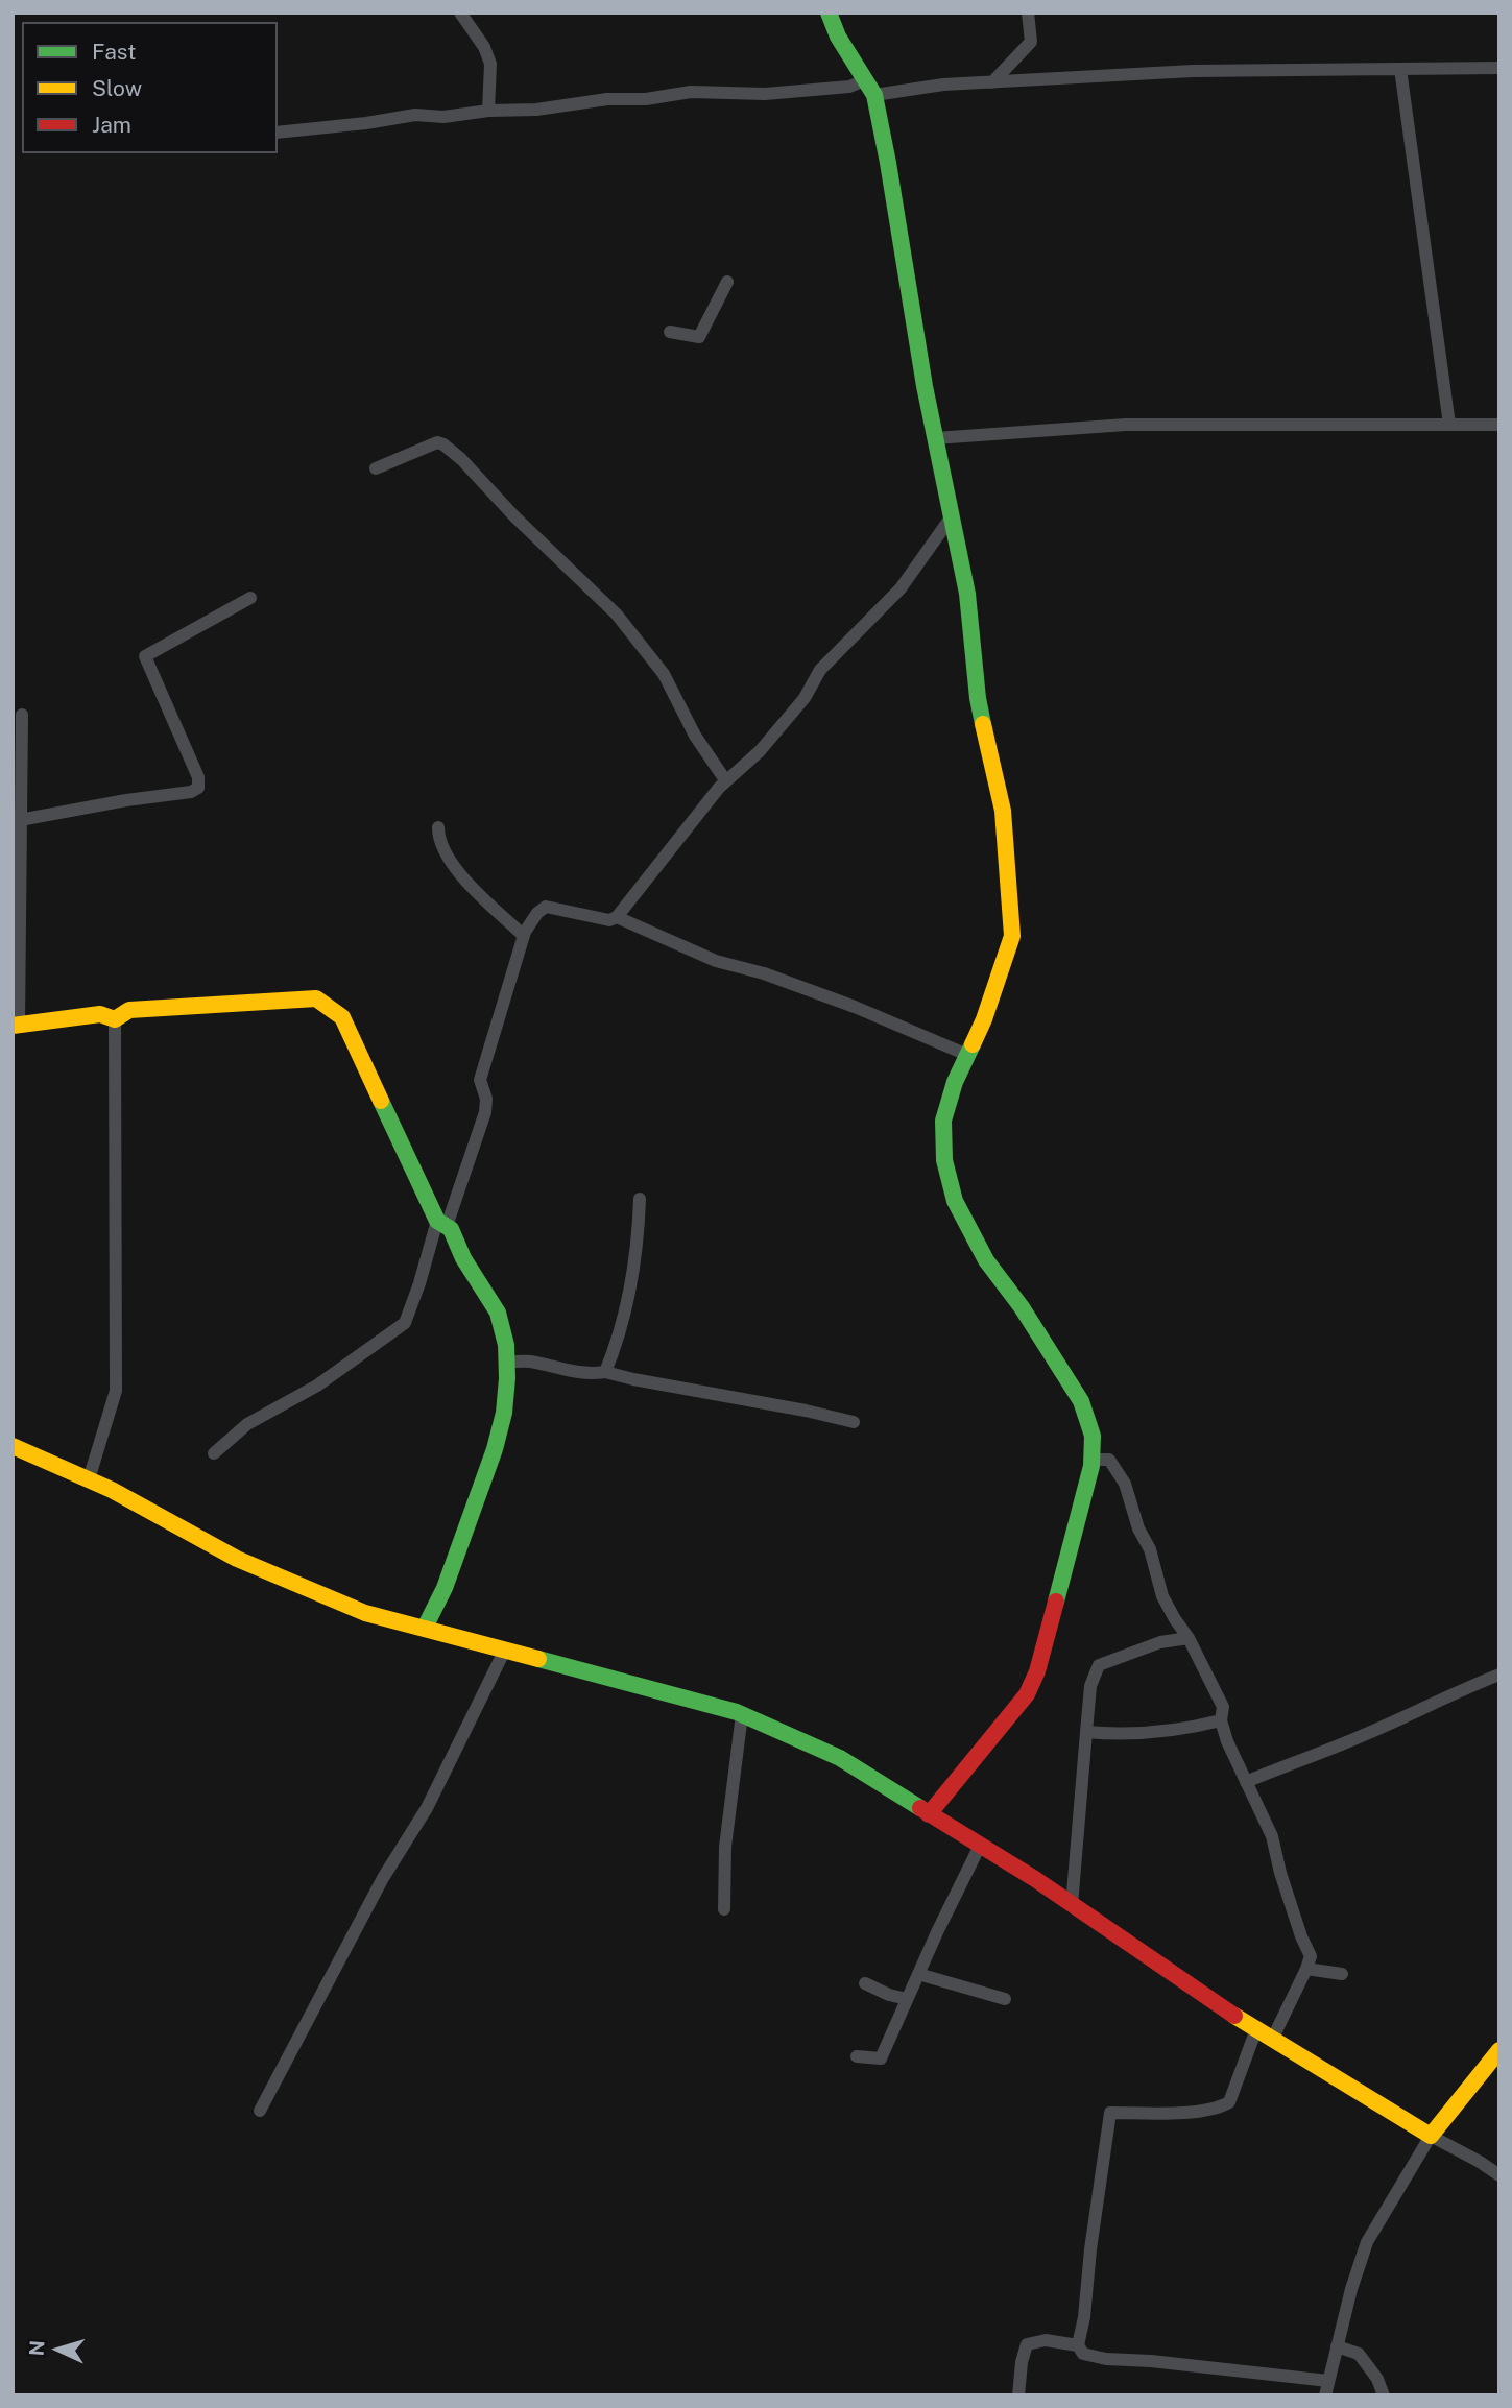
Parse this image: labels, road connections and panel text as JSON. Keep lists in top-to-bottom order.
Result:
{
  "legend": ["Fast", "Slow", "Jam"],
  "north": "left"
}
